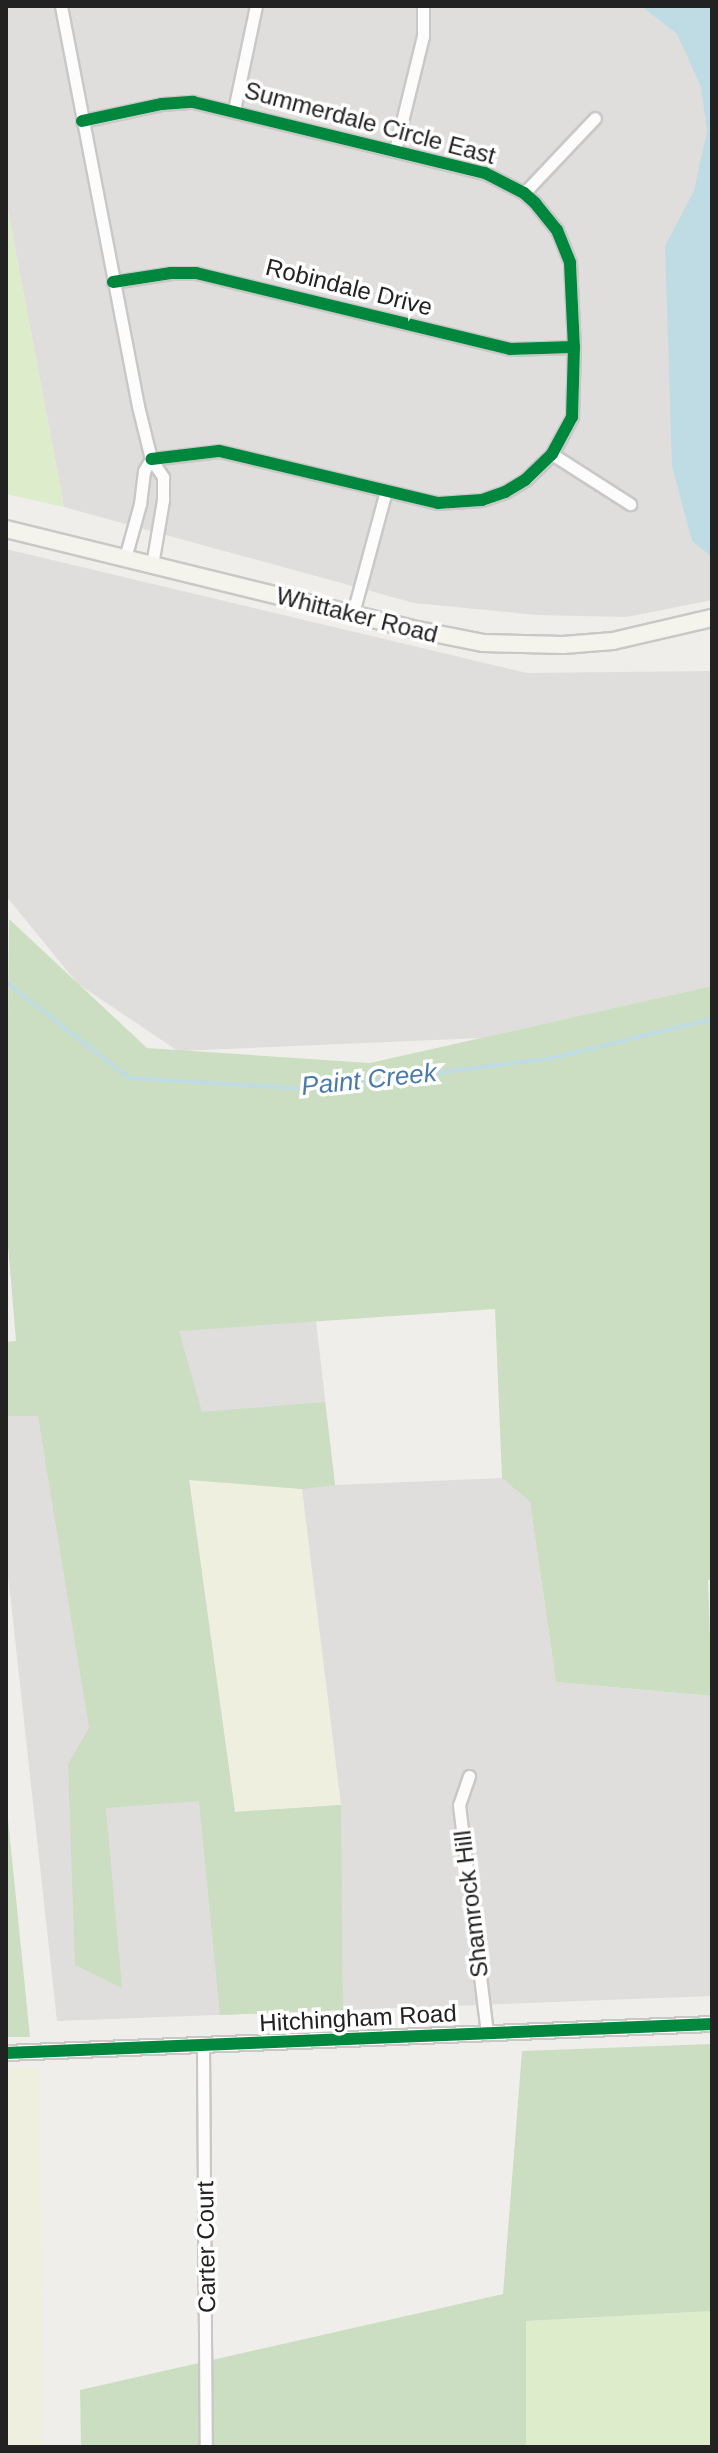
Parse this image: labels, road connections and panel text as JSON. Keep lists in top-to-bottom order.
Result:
{
  "streets": {
    "main road": ["Whittaker Road"],
    "street": [
      "Summerdale Circle East",
      "Robindale Drive",
      "Shamrock Hill",
      "Hitchingham Road",
      "Carter Court"
    ]
  },
  "crossings": [
    ["Summerdale Circle East", "Robindale Drive"],
    ["Shamrock Hill", "Hitchingham Road"],
    ["Hitchingham Road", "Carter Court"]
  ],
  "water": ["Paint Creek"]
}
